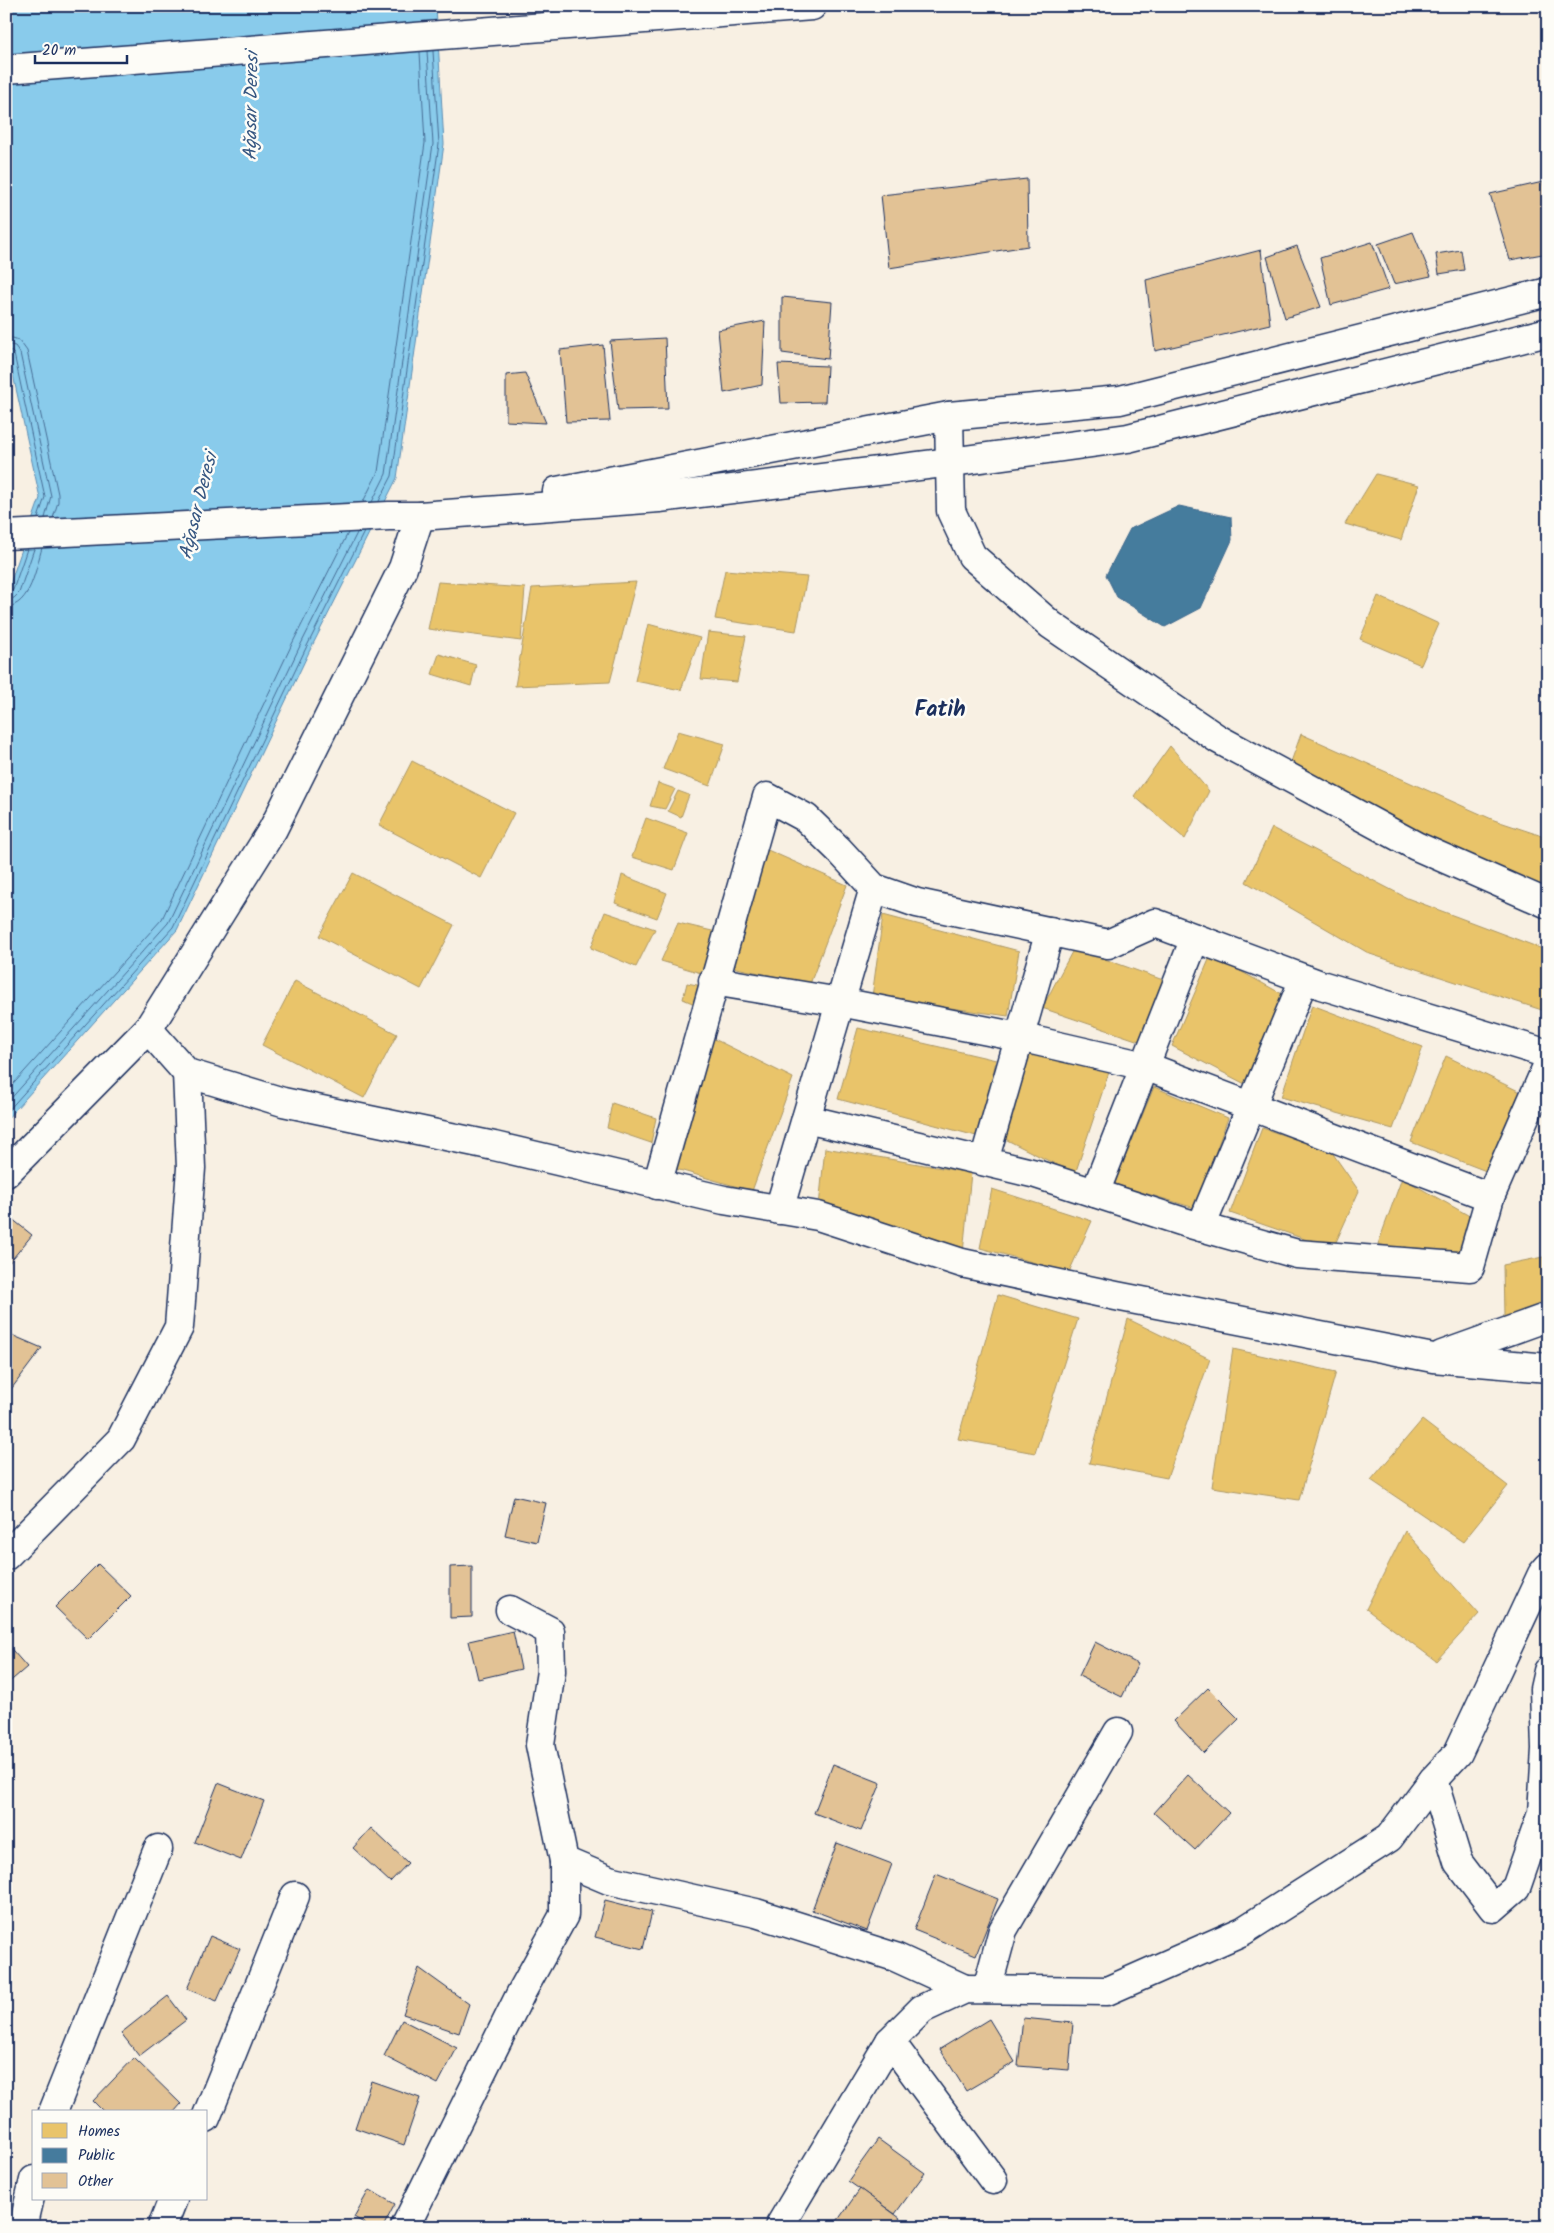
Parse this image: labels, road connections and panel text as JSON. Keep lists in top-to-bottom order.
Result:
{
  "districts": ["Fatih"],
  "water": ["Ağasar Deresi"],
  "legend": ["Homes", "Public", "Other"],
  "scale_bar": "20 m"
}
